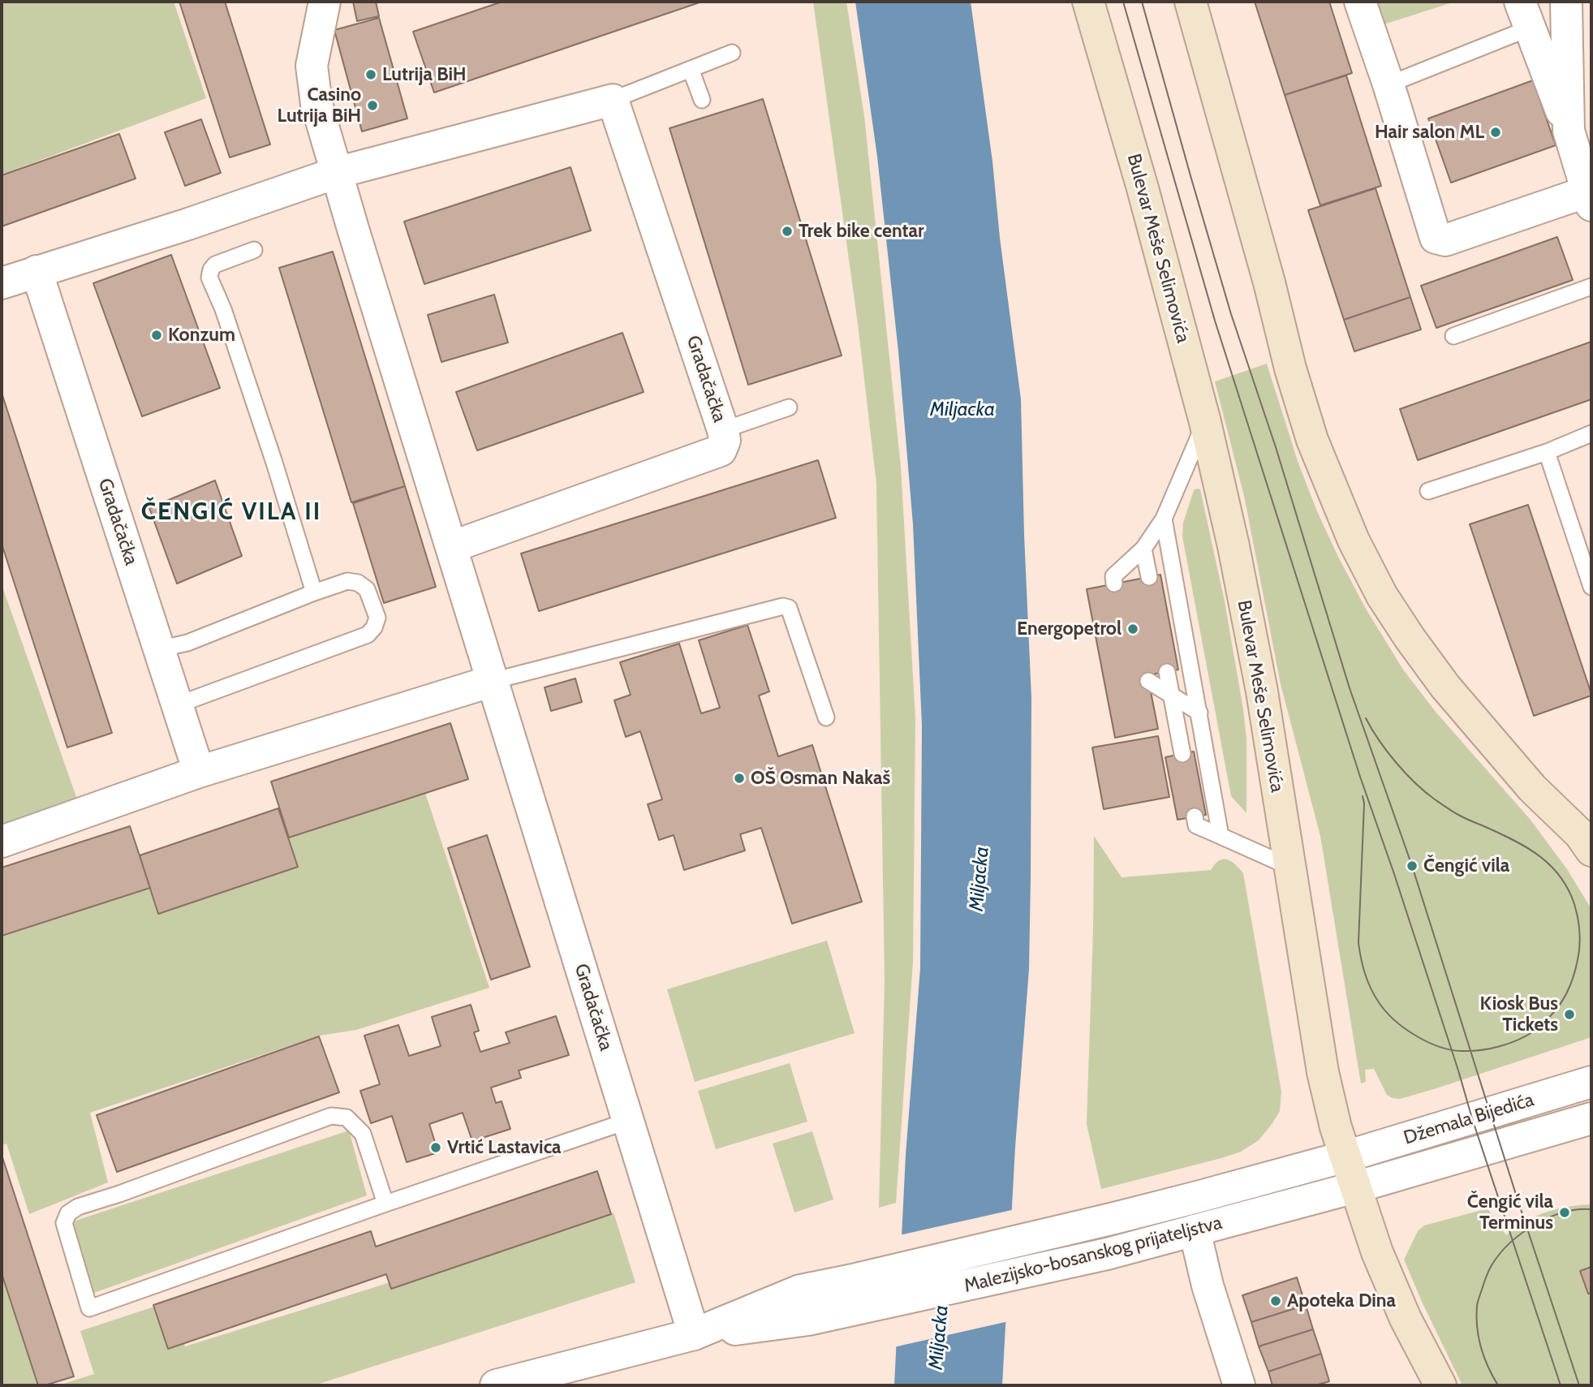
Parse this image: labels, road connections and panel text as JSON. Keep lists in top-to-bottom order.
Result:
{
  "streets": {
    "main road": ["Bulevar Meše Selimovića"],
    "street": ["Gradačačka", "Džemala Bijedića", "Malezijsko-bosanskog prijateljstva"]
  },
  "crossings": [
    ["Bulevar Meše Selimovića", "Džemala Bijedića"],
    ["Bulevar Meše Selimovića", "Malezijsko-bosanskog prijateljstva"],
    ["Gradačačka", "Malezijsko-bosanskog prijateljstva"],
    ["Džemala Bijedića", "Malezijsko-bosanskog prijateljstva"]
  ],
  "districts": ["ČENGIĆ VILA II"],
  "water": ["Miljacka"],
  "places": [
    "Lutrija BiH",
    "Casino Lutrija BiH",
    "Hair salon ML",
    "Trek bike centar",
    "Konzum",
    "Energopetrol",
    "OŠ Osman Nakaš",
    "Čengić vila",
    "Kiosk Bus Tickets",
    "Vrtić Lastavica",
    "Čengić vila Terminus",
    "Apoteka Dina"
  ]
}
